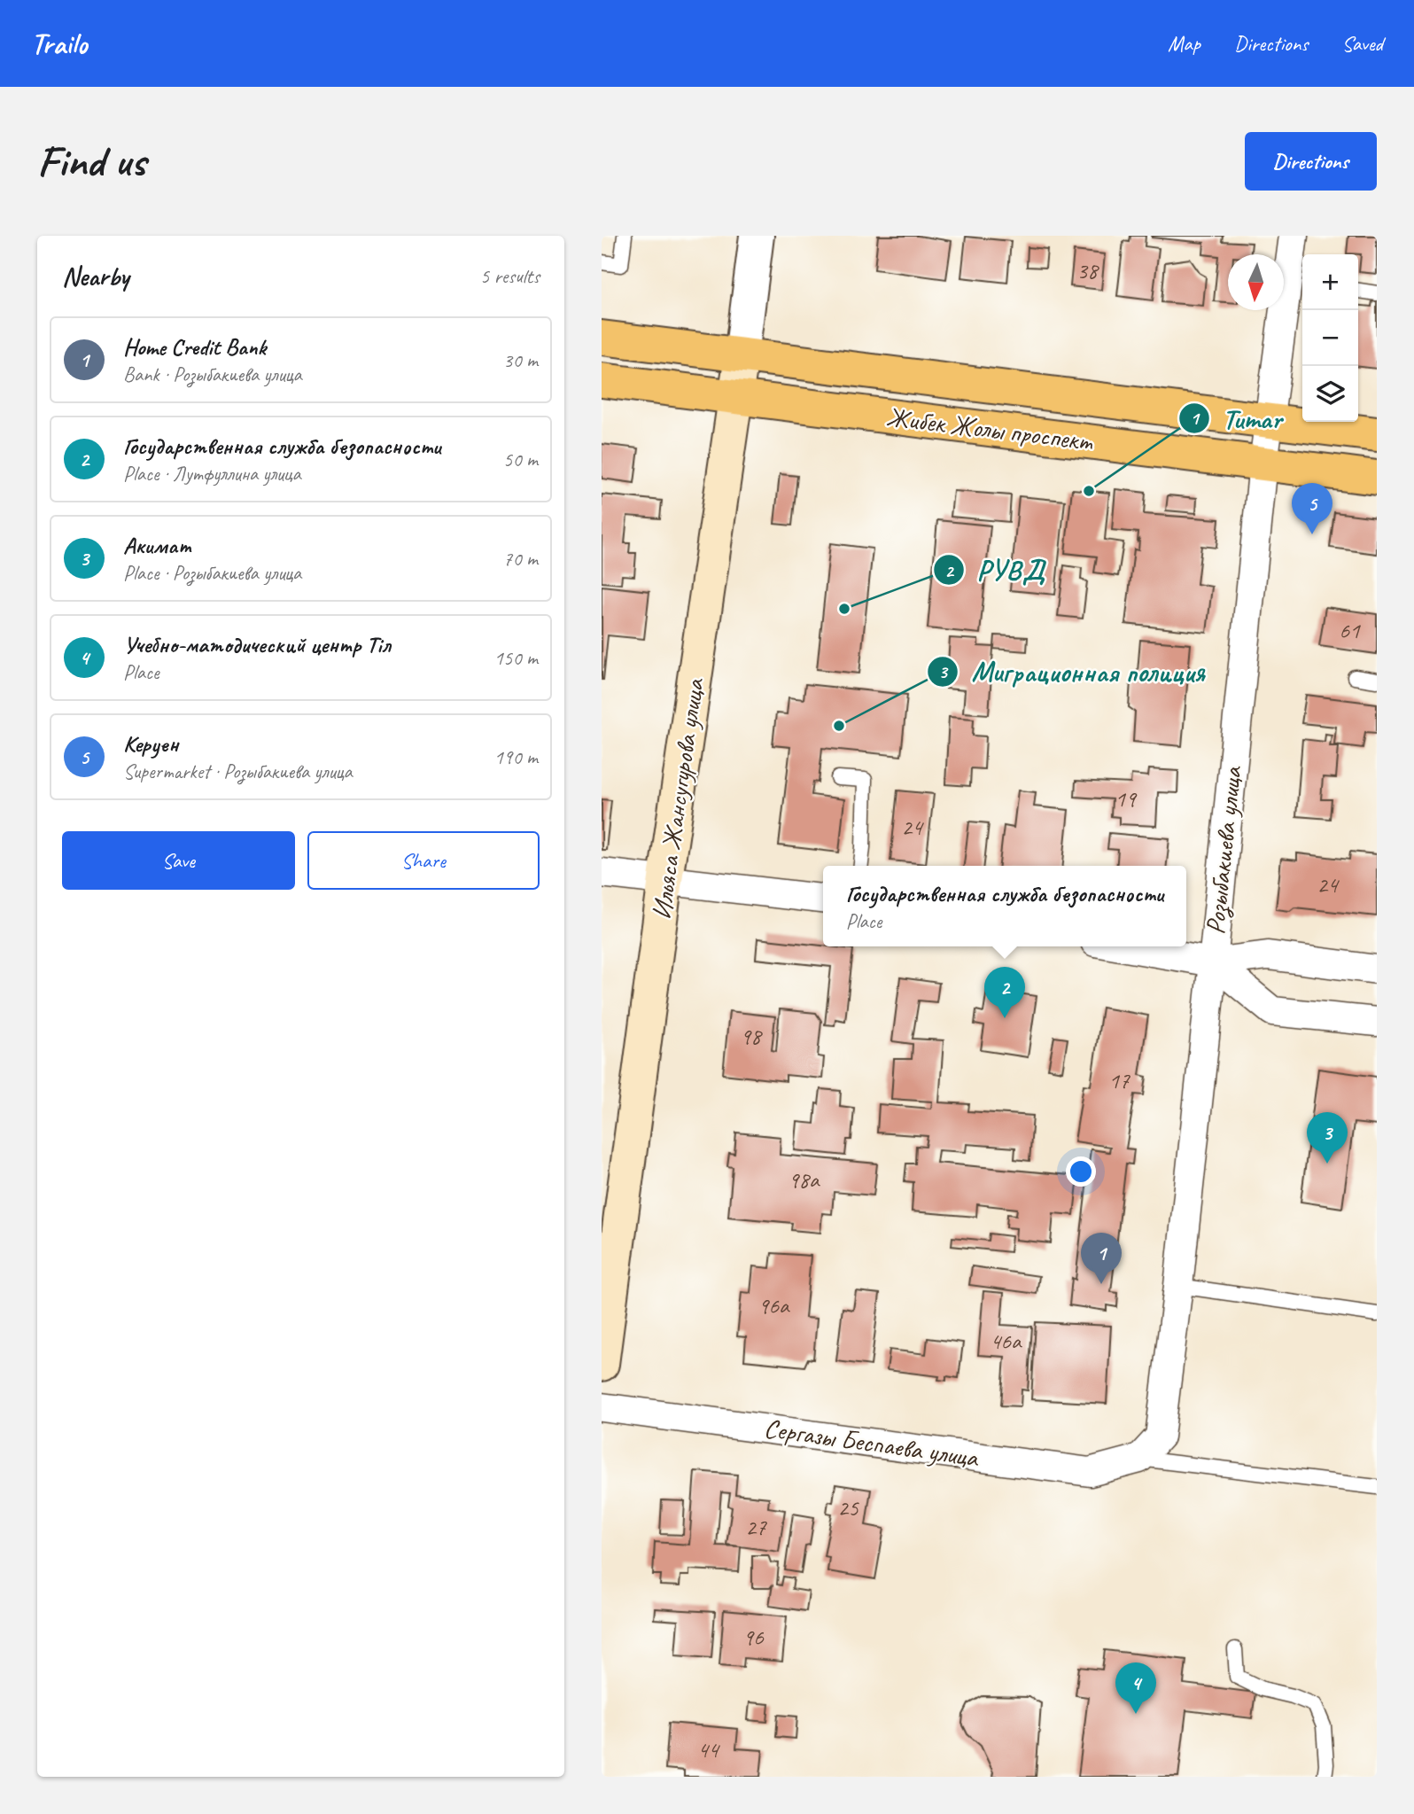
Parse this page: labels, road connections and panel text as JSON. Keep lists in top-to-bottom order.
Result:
{
  "streets": {
    "highway": ["Жибек Жолы проспект"],
    "main road": ["Ильяса Жансугурова улица"],
    "street": ["Розыбакиева улица", "Сергазы Беспаева улица"]
  },
  "crossings": [
    ["Жибек Жолы проспект", "Ильяса Жансугурова улица"],
    ["Жибек Жолы проспект", "Розыбакиева улица"],
    ["Розыбакиева улица", "Сергазы Беспаева улица"]
  ],
  "places": ["Tumar", "РУВД", "Миграционная полиция"],
  "house_numbers": [
    "38",
    "61",
    "19",
    "24",
    "24",
    "98",
    "17",
    "98а",
    "96а",
    "46а",
    "25",
    "27",
    "96",
    "44"
  ],
  "north": "bottom",
  "page": {
    "header": "Trailo",
    "nav": ["Map", "Directions", "Saved"],
    "buttons": [
      "Directions",
      ["Save", "Share"]
    ],
    "title": "Find us",
    "heading": ["Nearby", "5 results"],
    "map_buttons": ["+", "−"],
    "list": [
      {
        "mark": "1",
        "name": "Home Credit Bank",
        "note": "Bank · Розыбакиева улица",
        "value": "30 m"
      },
      {
        "mark": "2",
        "name": "Государственная служба безопасности",
        "note": "Place · Лутфуллина улица",
        "value": "50 m"
      },
      {
        "mark": "3",
        "name": "Акимат",
        "note": "Place · Розыбакиева улица",
        "value": "70 m"
      },
      {
        "mark": "4",
        "name": "Учебно-матодический центр Тіл",
        "note": "Place",
        "value": "150 m"
      },
      {
        "mark": "5",
        "name": "Керуен",
        "note": "Supermarket · Розыбакиева улица",
        "value": "190 m"
      }
    ],
    "pins": [
      "5",
      "2",
      "3",
      "1",
      "4"
    ],
    "popup": ["Государственная служба безопасности", "Place"]
  }
}
